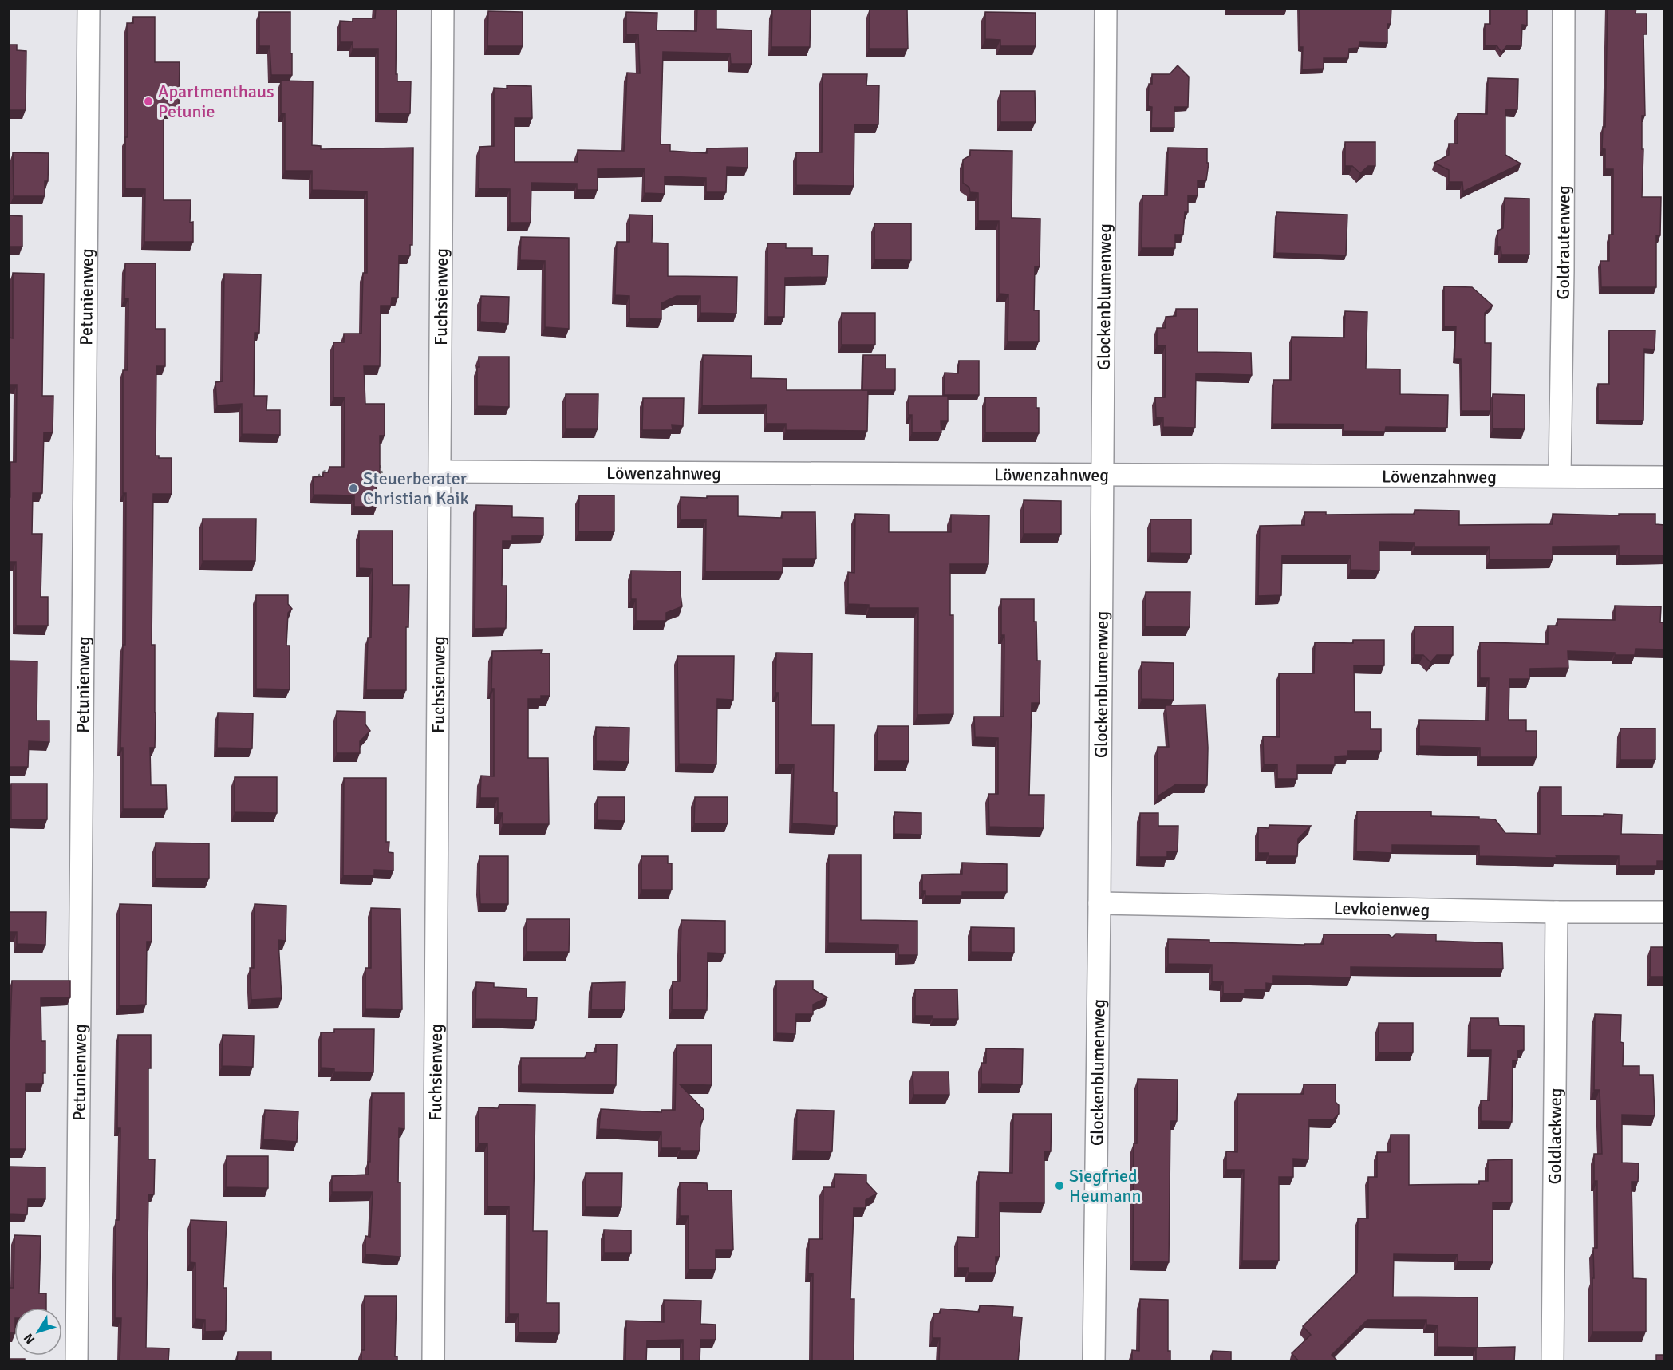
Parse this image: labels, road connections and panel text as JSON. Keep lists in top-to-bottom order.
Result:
{
  "streets": {
    "street": [
      "Goldrautenweg",
      "Petunienweg",
      "Fuchsienweg",
      "Glockenblumenweg",
      "Löwenzahnweg",
      "Levkoienweg",
      "Goldlackweg"
    ]
  },
  "crossings": [
    ["Goldrautenweg", "Löwenzahnweg"],
    ["Fuchsienweg", "Löwenzahnweg"],
    ["Glockenblumenweg", "Löwenzahnweg"],
    ["Glockenblumenweg", "Levkoienweg"],
    ["Levkoienweg", "Goldlackweg"]
  ],
  "places": ["Apartmenthaus Petunie", "Steuerberater Christian Kaik", "Siegfried Heumann"],
  "north": "bottom left"
}
